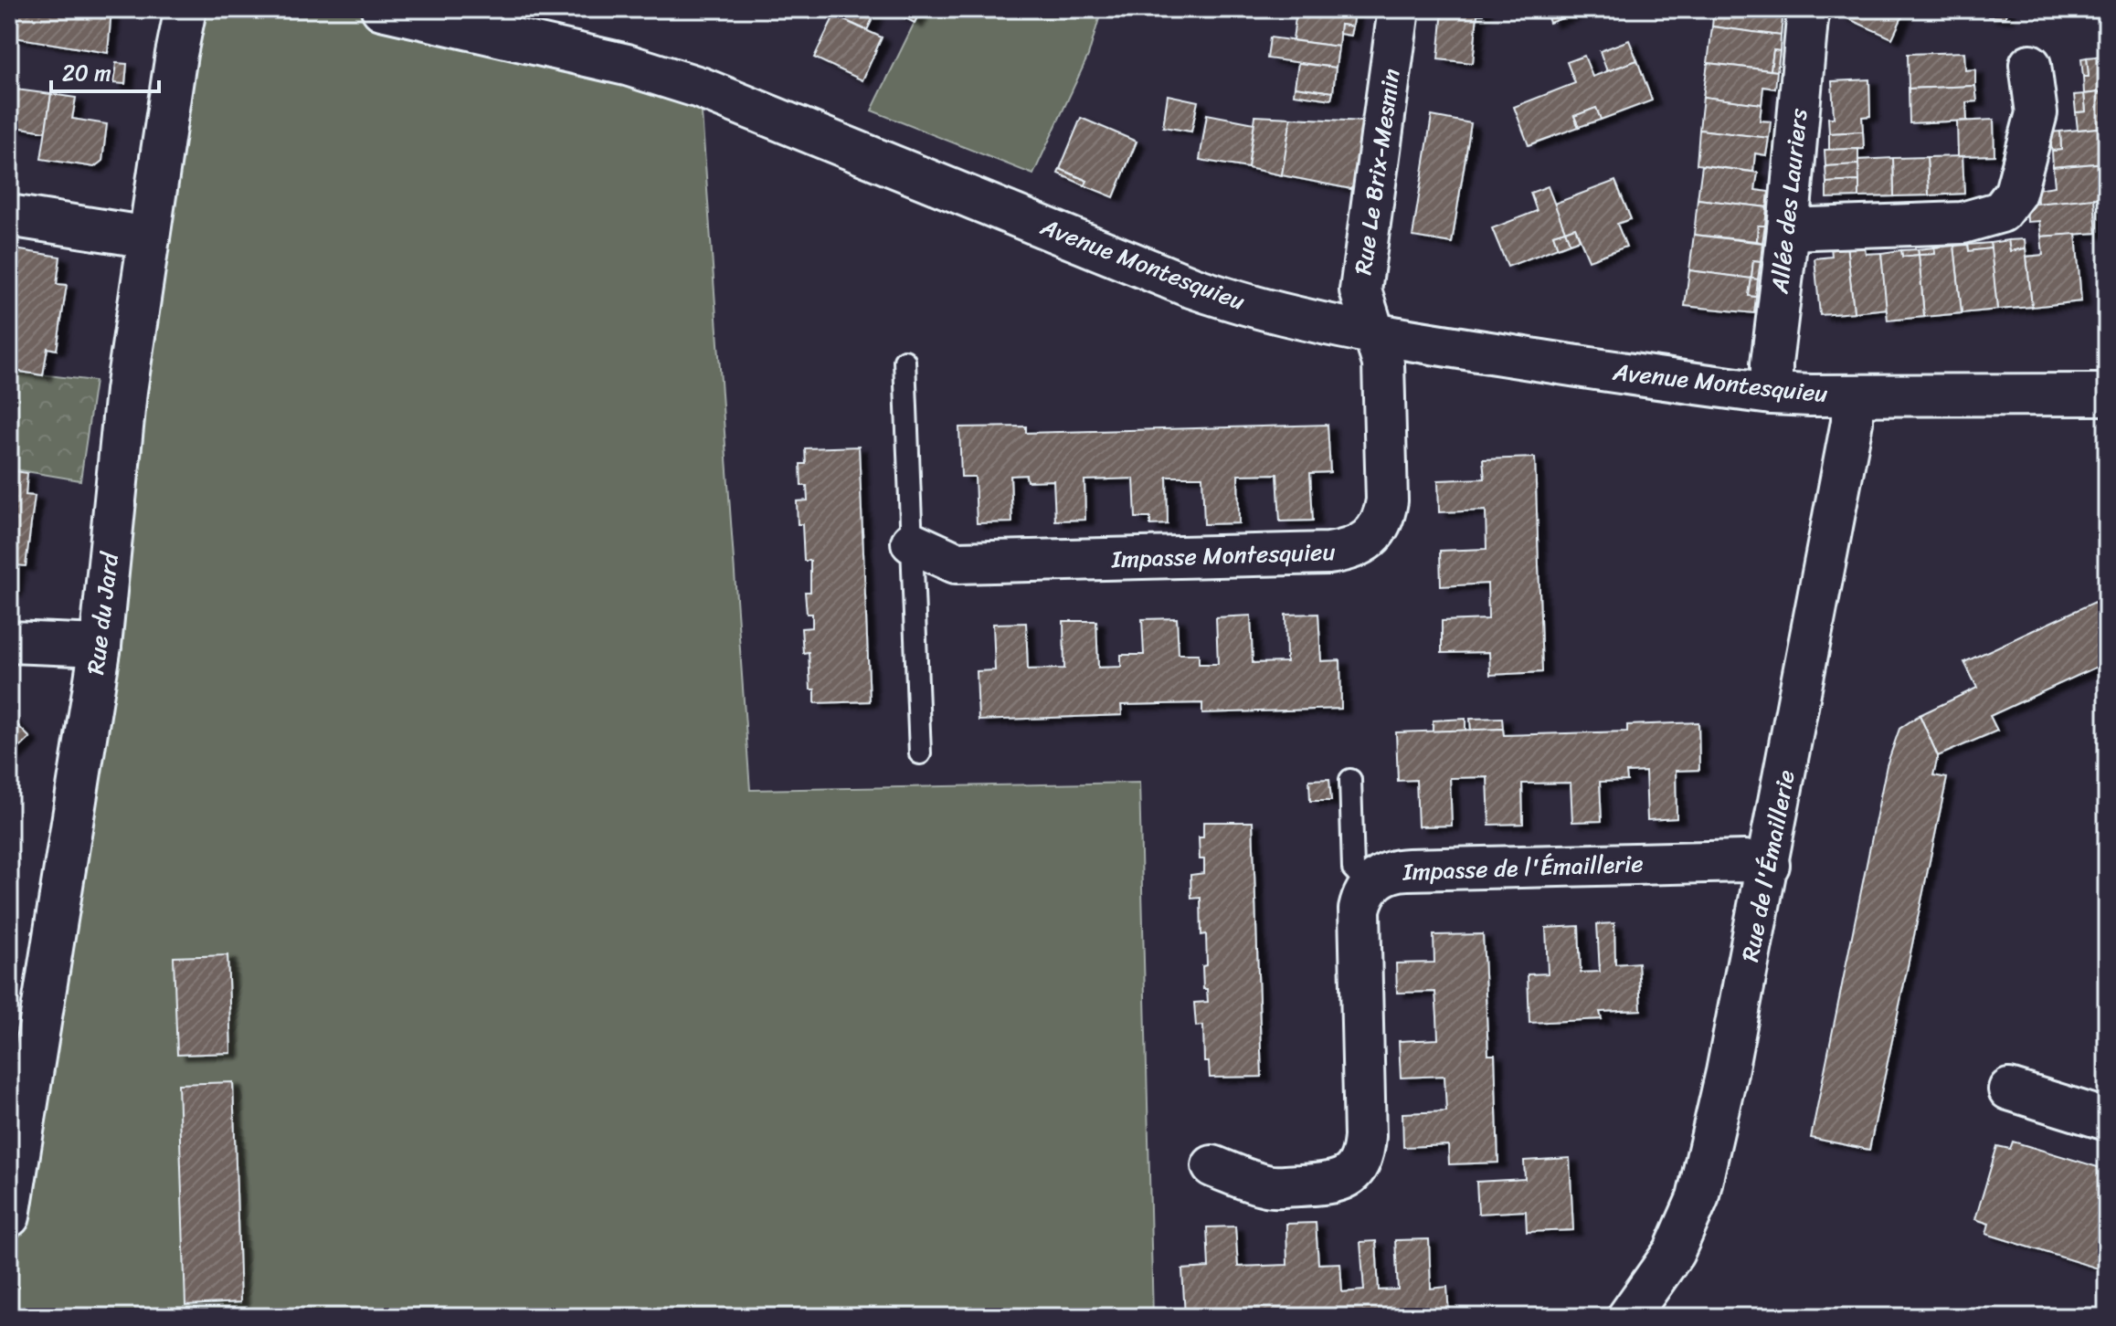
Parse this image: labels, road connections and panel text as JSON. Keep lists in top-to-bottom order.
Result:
{
  "streets": {
    "street": [
      "Rue Le Brix-Mesmin",
      "Allée des Lauriers",
      "Avenue Montesquieu",
      "Impasse Montesquieu",
      "Rue du Jard",
      "Rue de l'Émaillerie",
      "Impasse de l'Émaillerie"
    ]
  },
  "crossings": [
    ["Rue Le Brix-Mesmin", "Avenue Montesquieu"],
    ["Rue Le Brix-Mesmin", "Impasse Montesquieu"],
    ["Allée des Lauriers", "Avenue Montesquieu"],
    ["Avenue Montesquieu", "Impasse Montesquieu"],
    ["Avenue Montesquieu", "Rue de l'Émaillerie"],
    ["Rue de l'Émaillerie", "Impasse de l'Émaillerie"]
  ],
  "scale_bar": "20 m"
}
